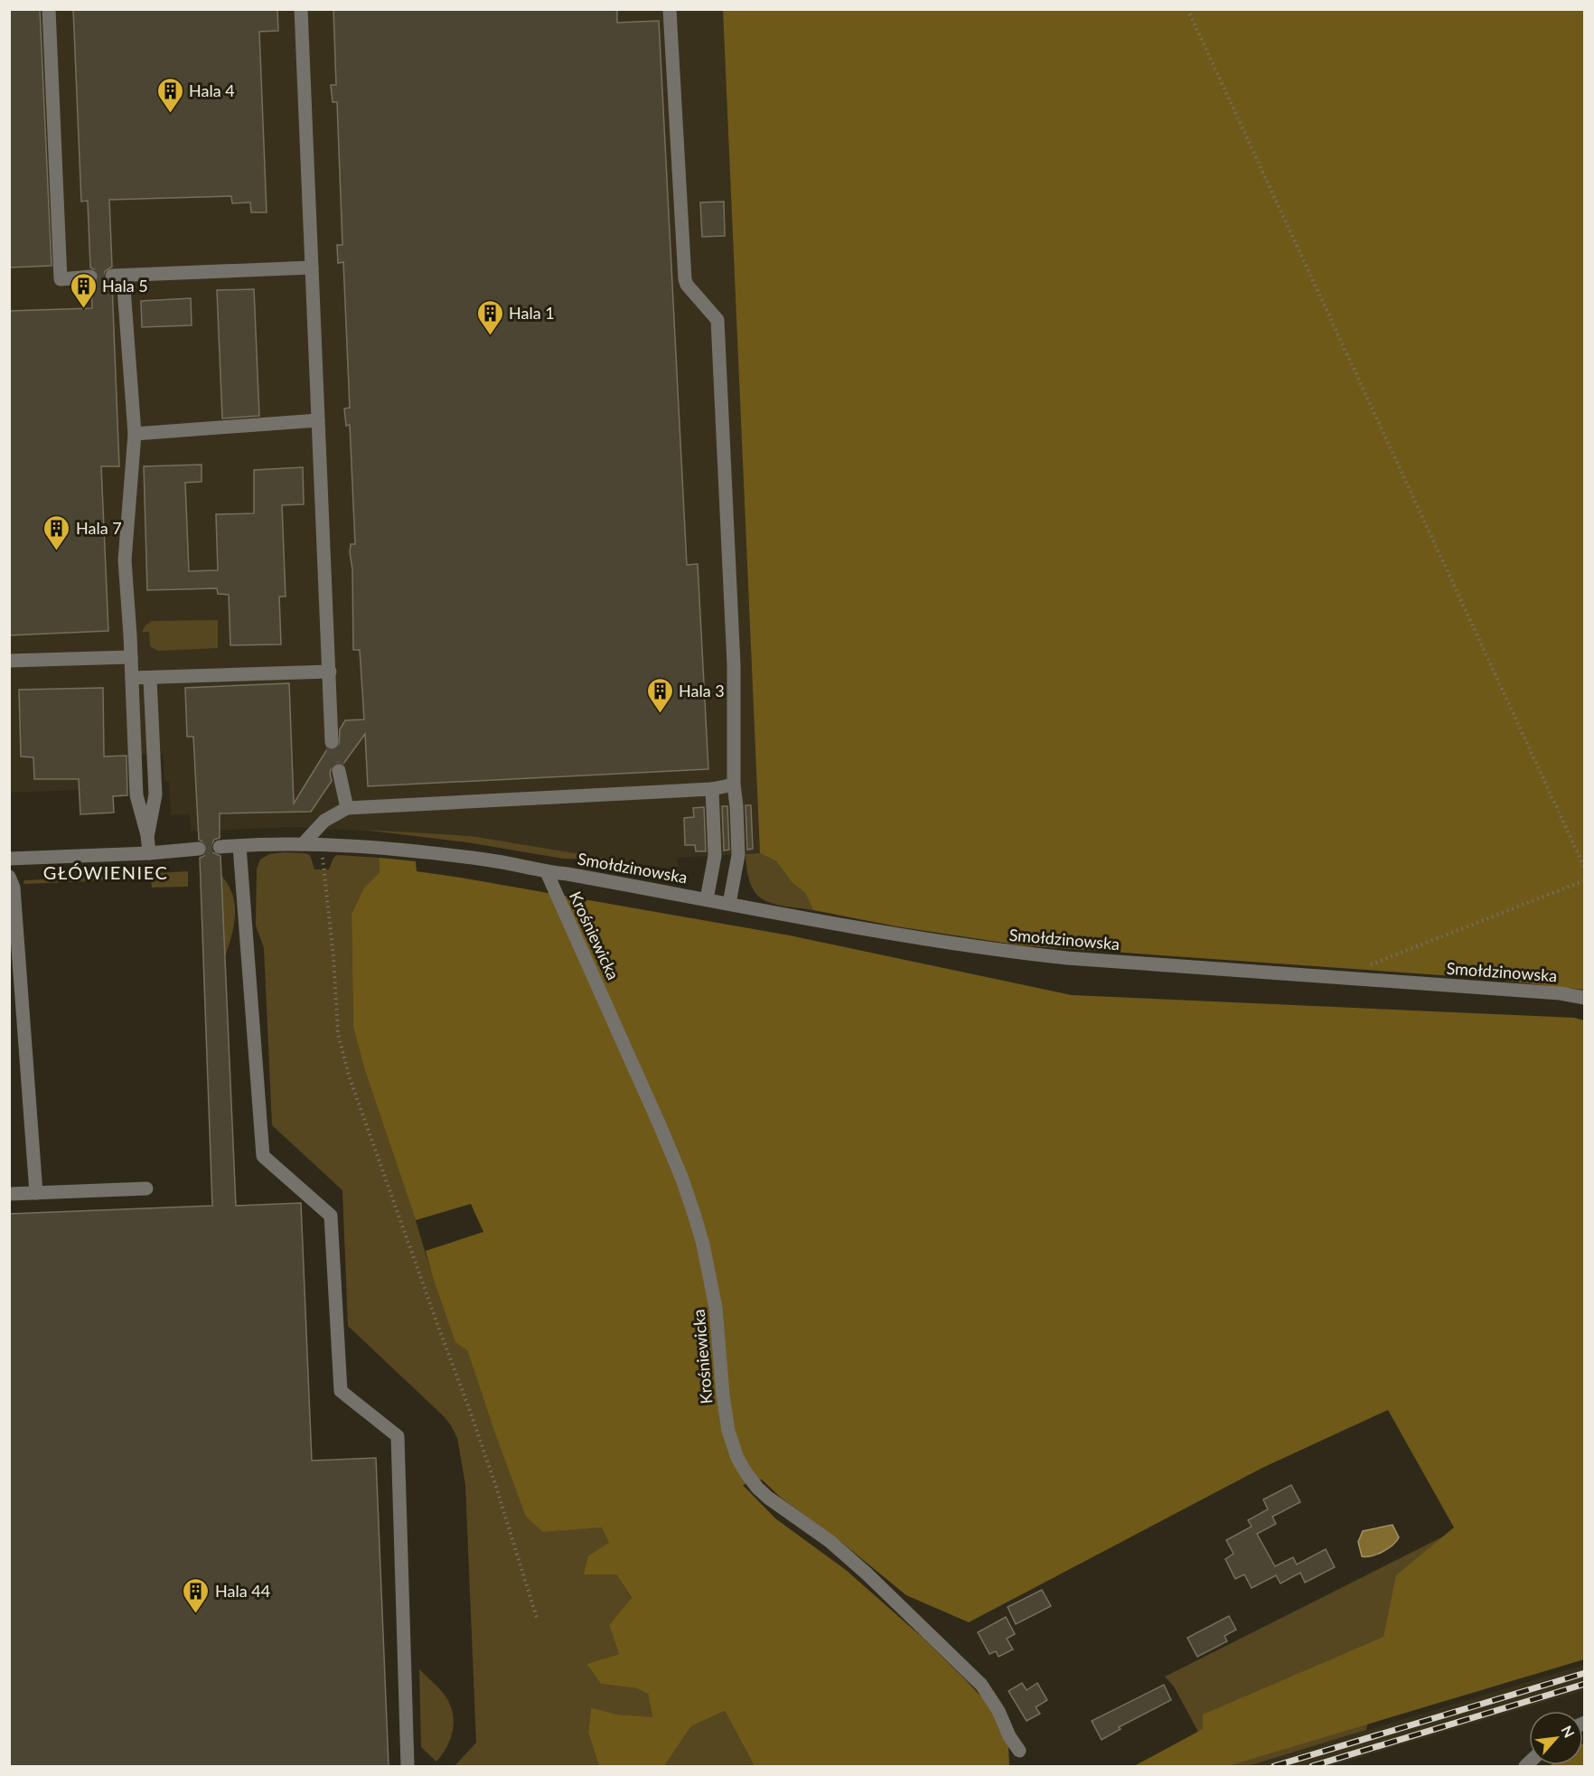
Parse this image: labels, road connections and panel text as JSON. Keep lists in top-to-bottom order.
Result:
{
  "streets": {
    "street": ["Smołdzinowska", "Krośniewicka"]
  },
  "crossings": [
    ["Smołdzinowska", "Krośniewicka"]
  ],
  "districts": ["GŁÓWIENIEC"],
  "places": {
    "building": [
      "Hala 4",
      "Hala 5",
      "Hala 1",
      "Hala 7",
      "Hala 3",
      "Hala 44"
    ]
  },
  "north": "top right"
}
